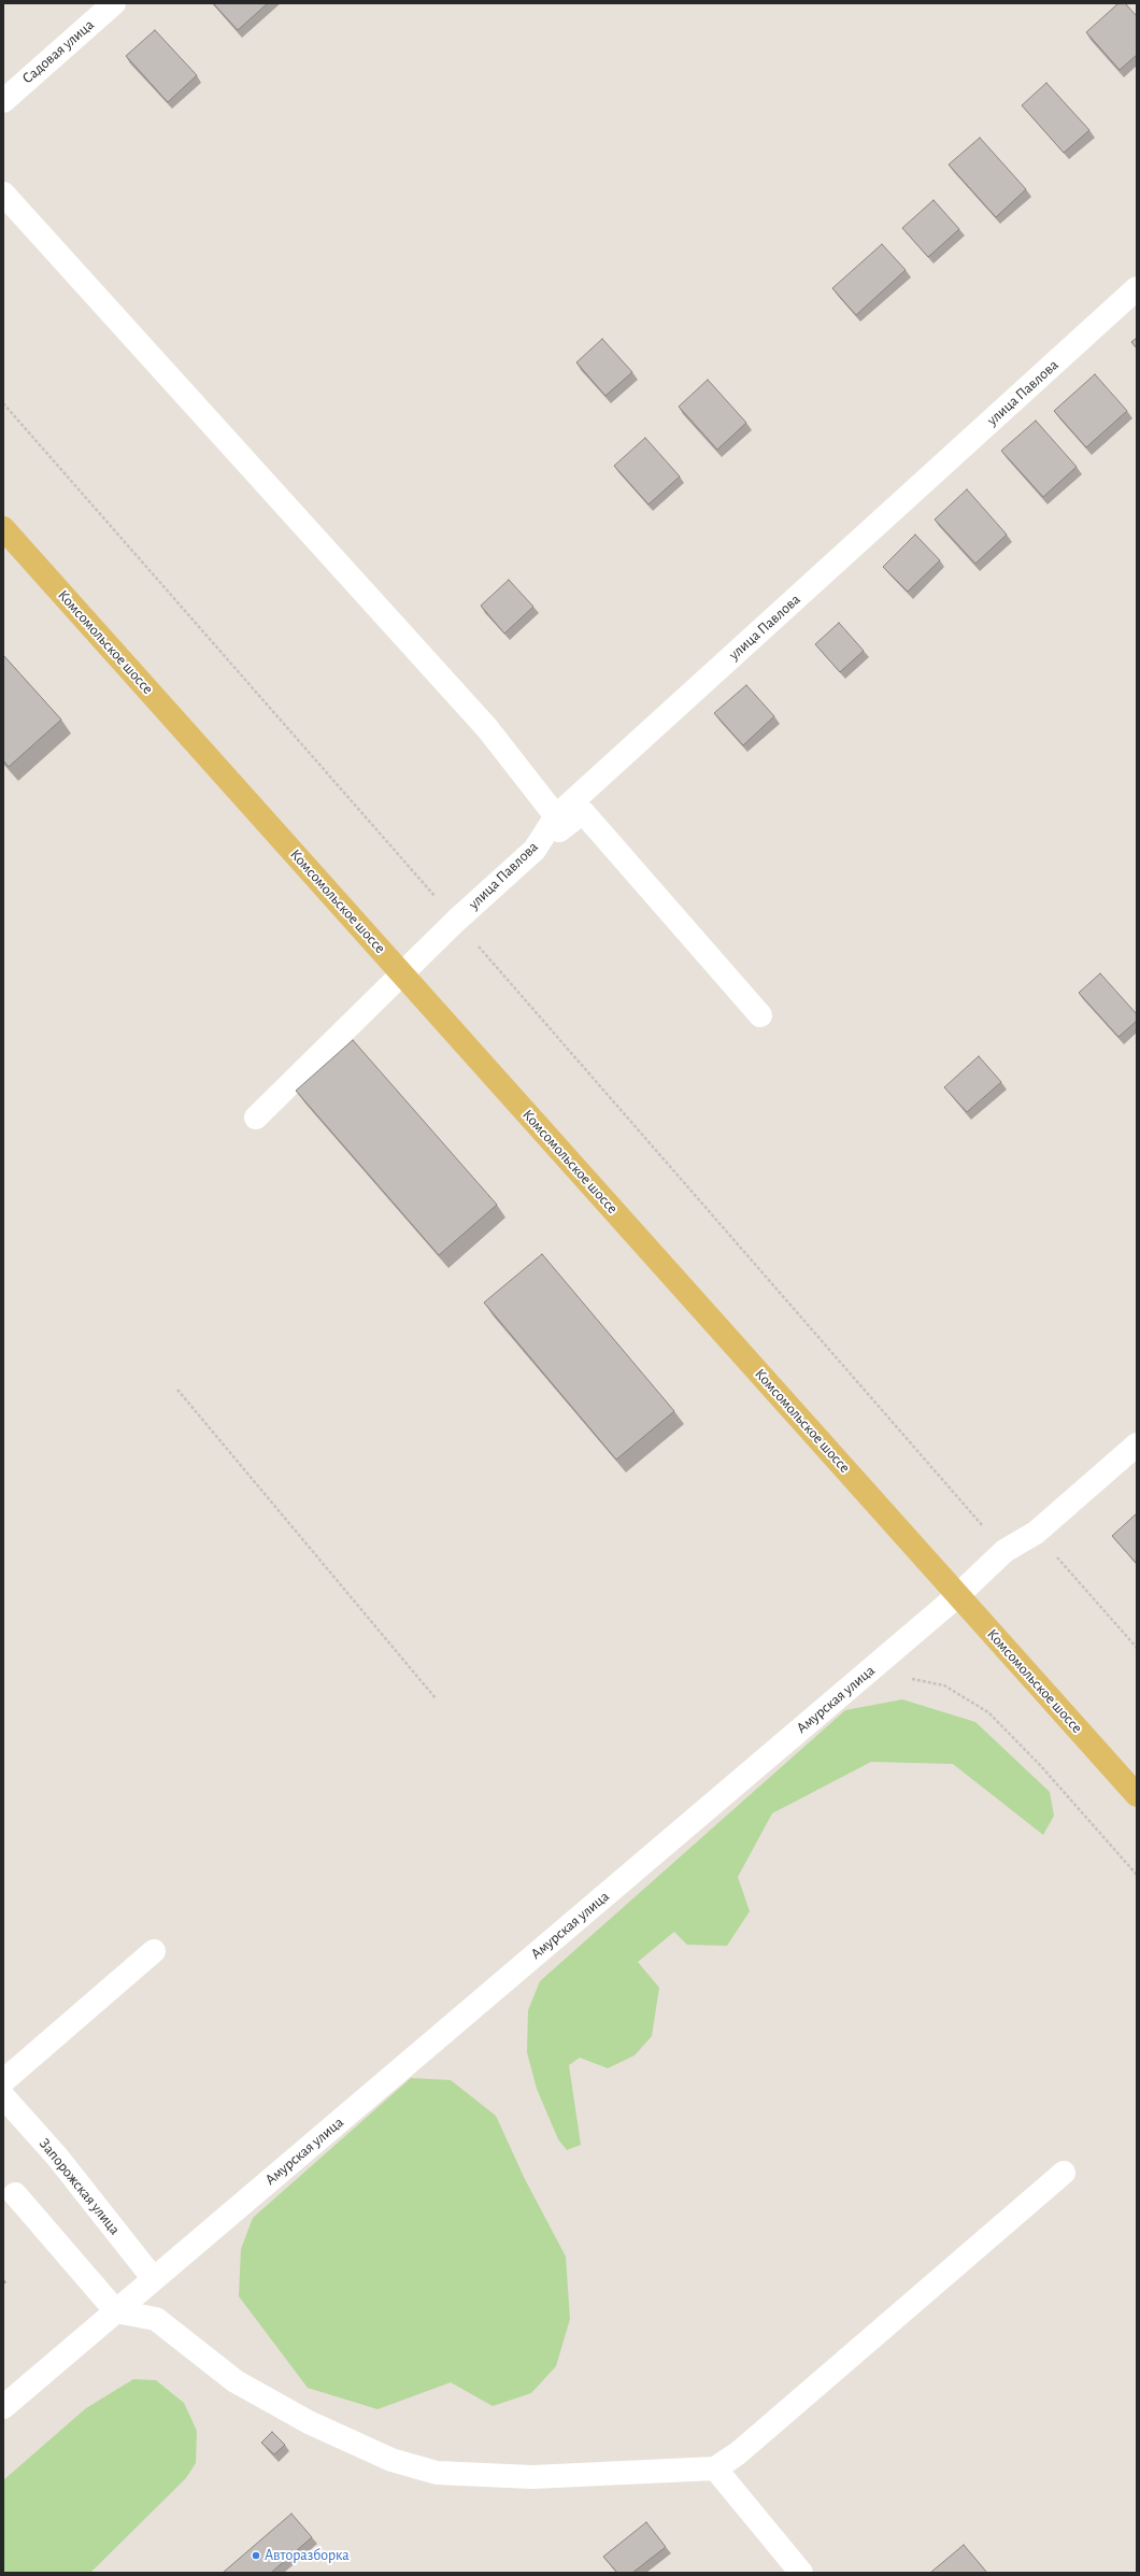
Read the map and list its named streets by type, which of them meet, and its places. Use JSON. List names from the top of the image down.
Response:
{
  "streets": {
    "main road": ["Комсомольское шоссе"],
    "street": [
      "Садовая улица",
      "улица Павлова",
      "Амурская улица",
      "Запорожская улица"
    ]
  },
  "crossings": [
    ["улица Павлова", "Комсомольское шоссе"],
    ["Комсомольское шоссе", "Амурская улица"],
    ["Амурская улица", "Запорожская улица"]
  ],
  "places": ["Авторазборка"]
}
